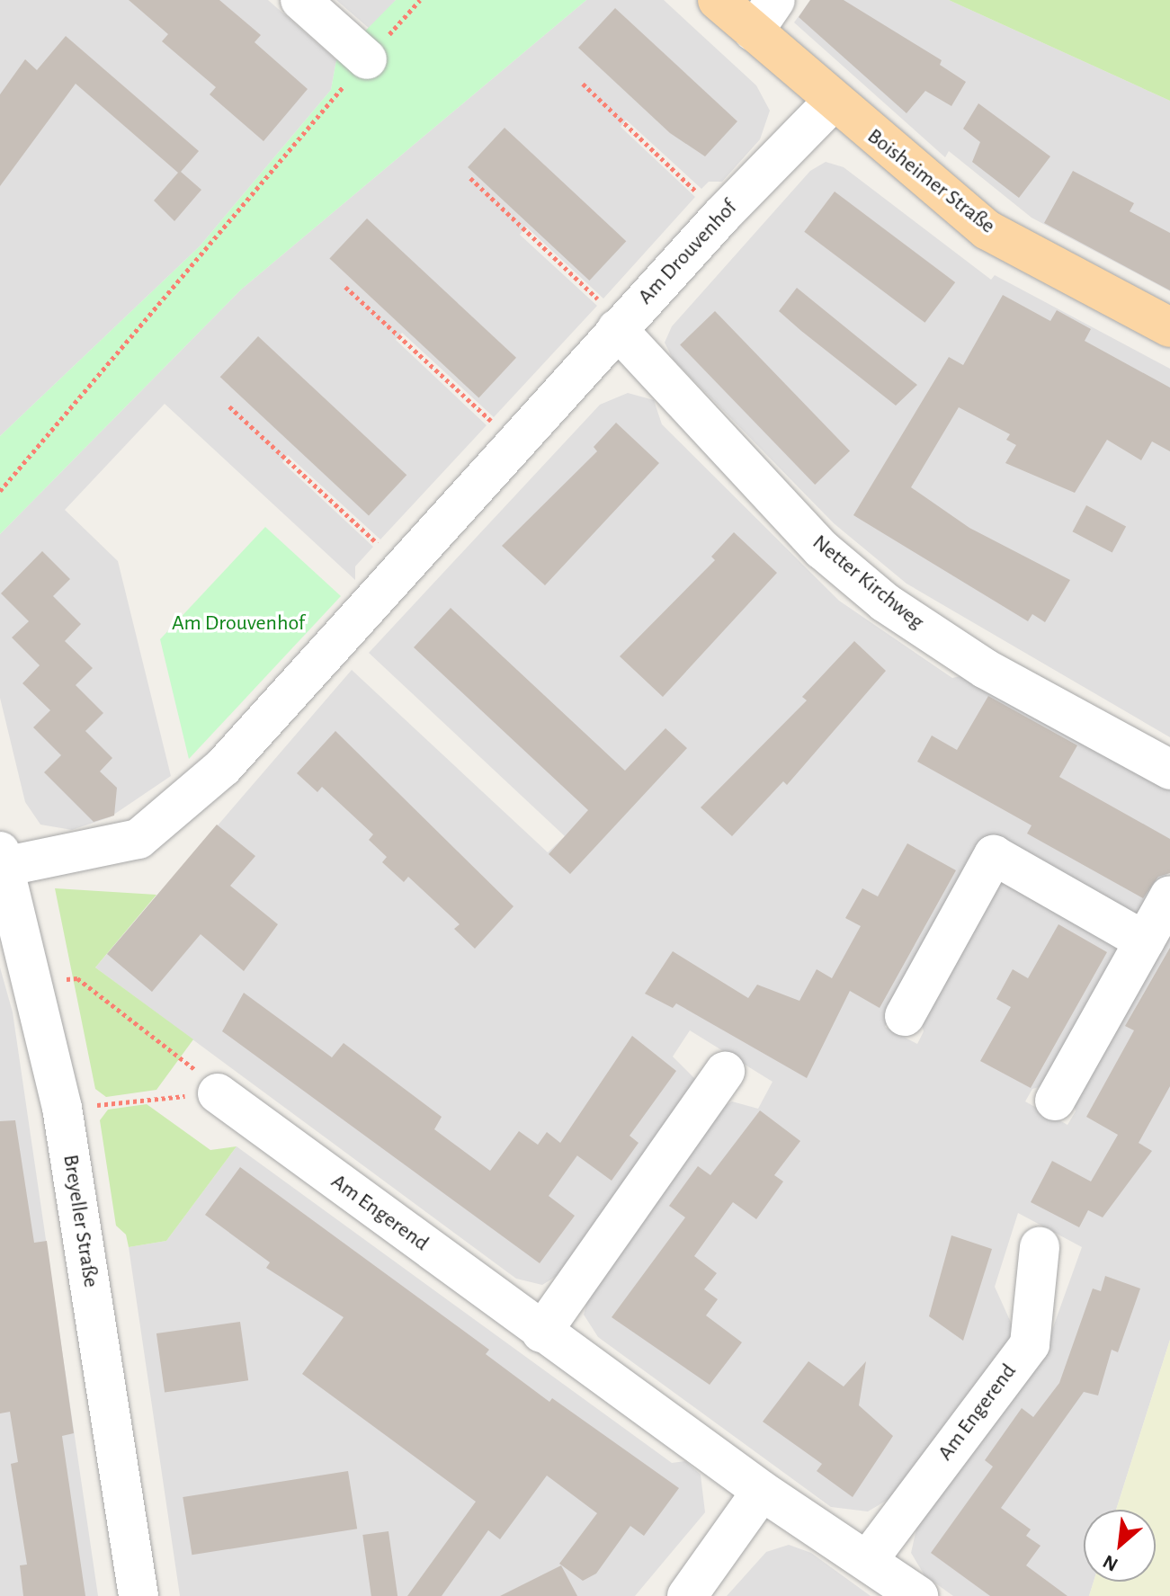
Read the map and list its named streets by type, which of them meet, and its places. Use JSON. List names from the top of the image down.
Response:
{
  "streets": {
    "main road": ["Boisheimer Straße"],
    "street": [
      "Am Drouvenhof",
      "Netter Kirchweg",
      "Am Engerend",
      "Breyeller Straße"
    ]
  },
  "crossings": [
    ["Boisheimer Straße", "Am Drouvenhof"],
    ["Am Drouvenhof", "Netter Kirchweg"],
    ["Am Drouvenhof", "Breyeller Straße"]
  ],
  "parks": ["Am Drouvenhof"],
  "north": "bottom left"
}
